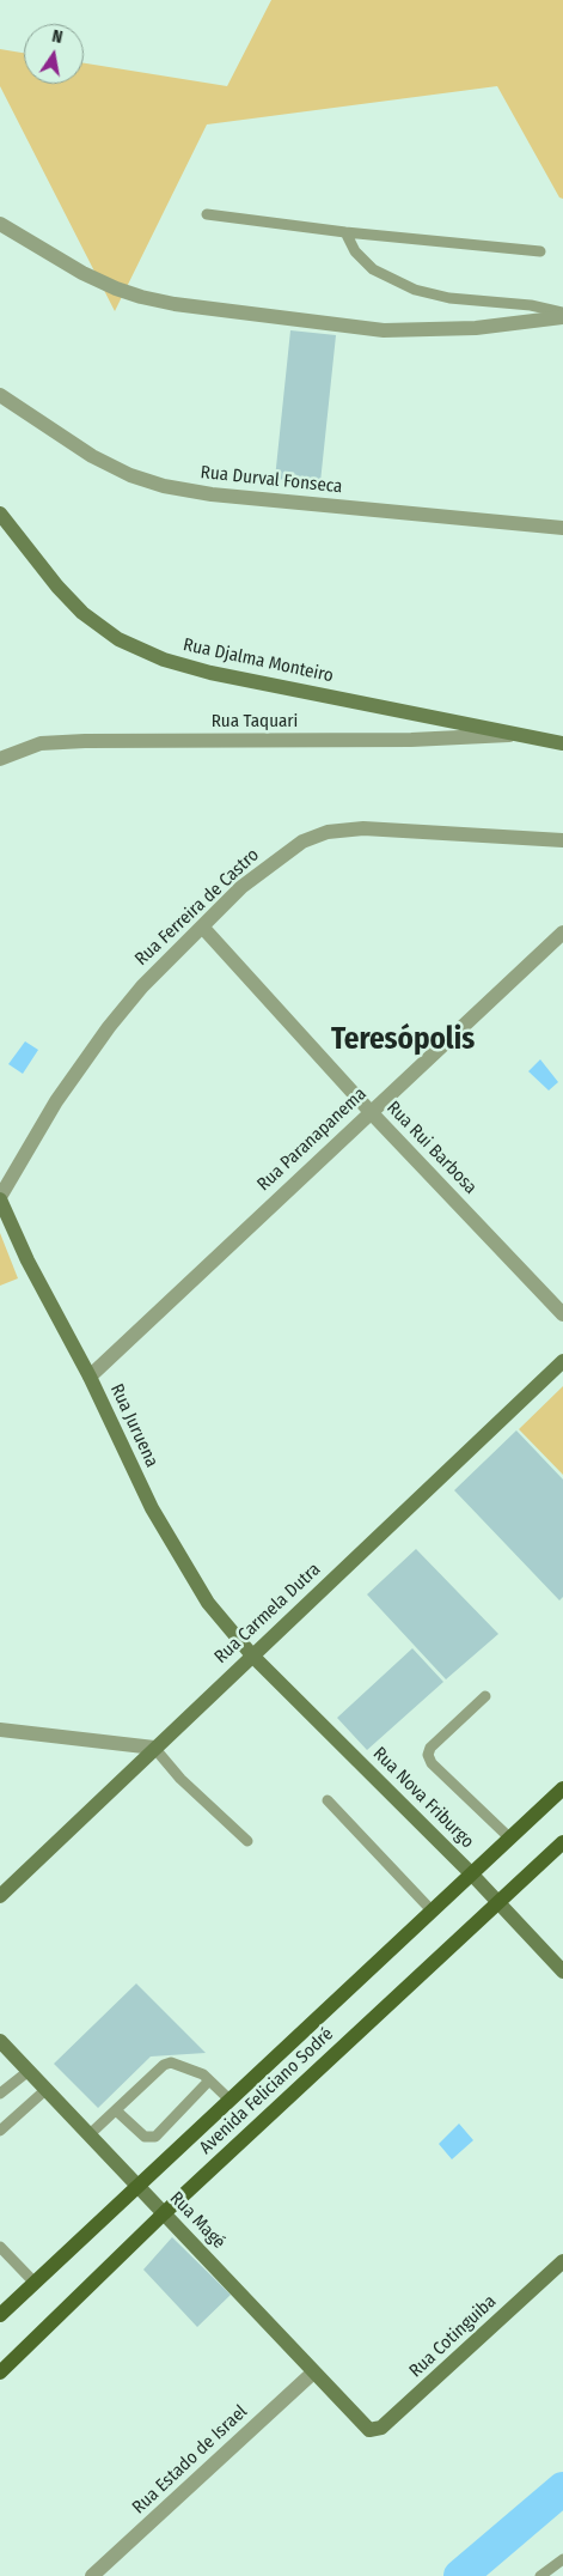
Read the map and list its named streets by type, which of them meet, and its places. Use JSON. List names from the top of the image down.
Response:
{
  "streets": {
    "main road": ["Avenida Feliciano Sodré"],
    "street": [
      "Rua Durval Fonseca",
      "Rua Djalma Monteiro",
      "Rua Taquari",
      "Rua Ferreira de Castro",
      "Rua Paranapanema",
      "Rua Rui Barbosa",
      "Rua Juruena",
      "Rua Carmela Dutra",
      "Rua Nova Friburgo",
      "Rua Magé",
      "Rua Cotinguiba",
      "Rua Estado de Israel"
    ]
  },
  "crossings": [
    ["Rua Djalma Monteiro", "Rua Taquari"],
    ["Rua Ferreira de Castro", "Rua Rui Barbosa"],
    ["Rua Ferreira de Castro", "Rua Juruena"],
    ["Rua Paranapanema", "Rua Rui Barbosa"],
    ["Rua Paranapanema", "Rua Juruena"],
    ["Rua Juruena", "Rua Carmela Dutra"],
    ["Rua Juruena", "Rua Nova Friburgo"],
    ["Rua Carmela Dutra", "Rua Nova Friburgo"],
    ["Rua Nova Friburgo", "Avenida Feliciano Sodré"],
    ["Avenida Feliciano Sodré", "Rua Magé"],
    ["Rua Magé", "Rua Cotinguiba"],
    ["Rua Magé", "Rua Estado de Israel"]
  ],
  "districts": ["Teresópolis"],
  "north": "top"
}
